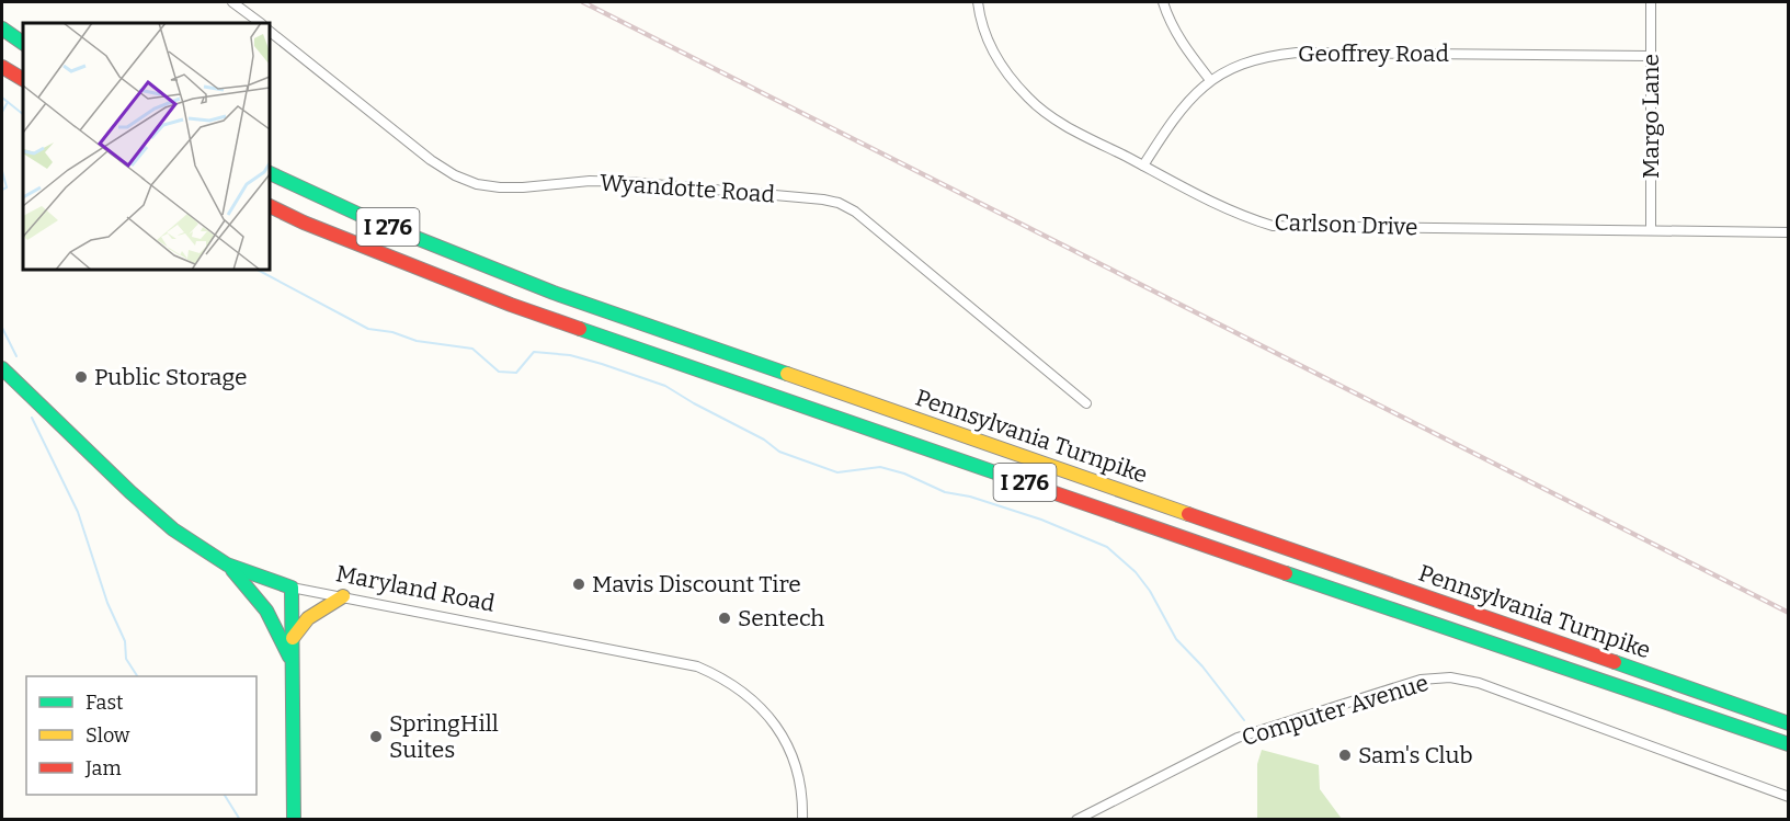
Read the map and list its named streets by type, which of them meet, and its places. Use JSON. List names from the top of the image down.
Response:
{
  "streets": {
    "main road": ["I 276", "Pennsylvania Turnpike", "Maryland Road"],
    "street": [
      "Geoffrey Road",
      "Margo Lane",
      "Wyandotte Road",
      "Carlson Drive",
      "Computer Avenue"
    ]
  },
  "crossings": [
    ["Geoffrey Road", "Margo Lane"],
    ["Geoffrey Road", "Carlson Drive"],
    ["Margo Lane", "Carlson Drive"]
  ],
  "places": [
    "Public Storage",
    "Mavis Discount Tire",
    "Sentech",
    "SpringHill Suites",
    "Sam's Club"
  ],
  "legend": ["Fast", "Slow", "Jam"]
}
